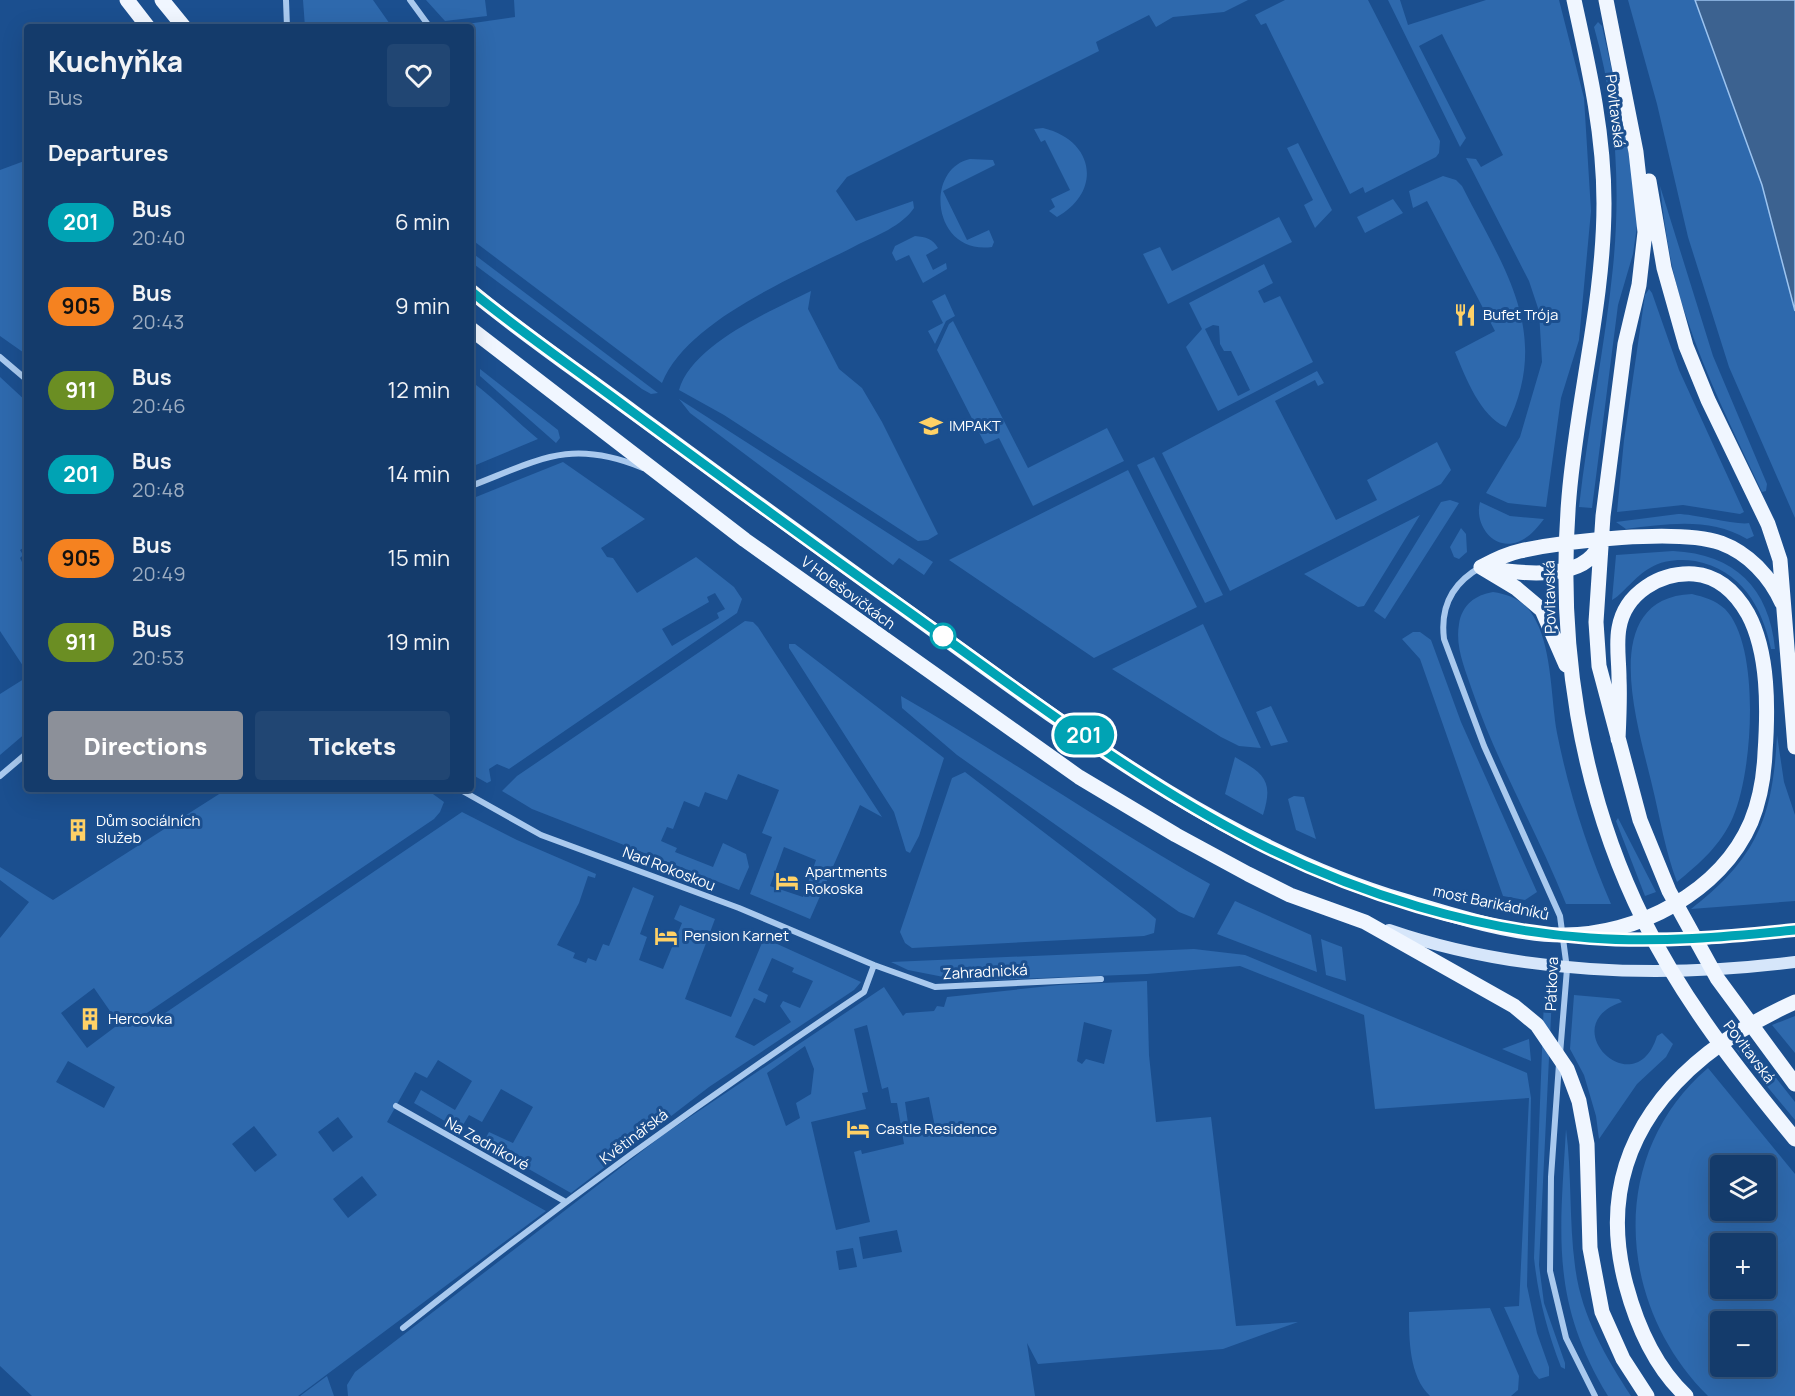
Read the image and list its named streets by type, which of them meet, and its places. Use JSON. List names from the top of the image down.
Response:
{
  "streets": {
    "main road": ["Povltavská", "V Holešovičkách", "most Barikádníků"],
    "street": [
      "Nad Rokoskou",
      "Zahradnická",
      "Pátkova",
      "Květinářská",
      "Na Zedníkové"
    ]
  },
  "crossings": [
    ["V Holešovičkách", "most Barikádníků"],
    ["Nad Rokoskou", "Zahradnická"],
    ["Nad Rokoskou", "Květinářská"],
    ["Zahradnická", "Květinářská"],
    ["Květinářská", "Na Zedníkové"]
  ],
  "places": {
    "restaurant": ["Bufet Trója"],
    "school or university": ["IMPAKT"],
    "building": ["Dům sociálních služeb", "Hercovka"],
    "hotel": ["Apartments Rokoska", "Pension Karnet", "Castle Residence"]
  },
  "lines": ["bus line 201"],
  "page": {
    "on_map": "201",
    "heading": [
      ["Kuchyňka", "Bus"],
      "Departures"
    ],
    "list": [
      {
        "mark": "201",
        "name": "Bus",
        "note": "20:40",
        "value": "6 min"
      },
      {
        "mark": "905",
        "name": "Bus",
        "note": "20:43",
        "value": "9 min"
      },
      {
        "mark": "911",
        "name": "Bus",
        "note": "20:46",
        "value": "12 min"
      },
      {
        "mark": "201",
        "name": "Bus",
        "note": "20:48",
        "value": "14 min"
      },
      {
        "mark": "905",
        "name": "Bus",
        "note": "20:49",
        "value": "15 min"
      },
      {
        "mark": "911",
        "name": "Bus",
        "note": "20:53",
        "value": "19 min"
      }
    ],
    "buttons": ["Directions", "Tickets"],
    "map_buttons": ["+", "−"]
  }
}
